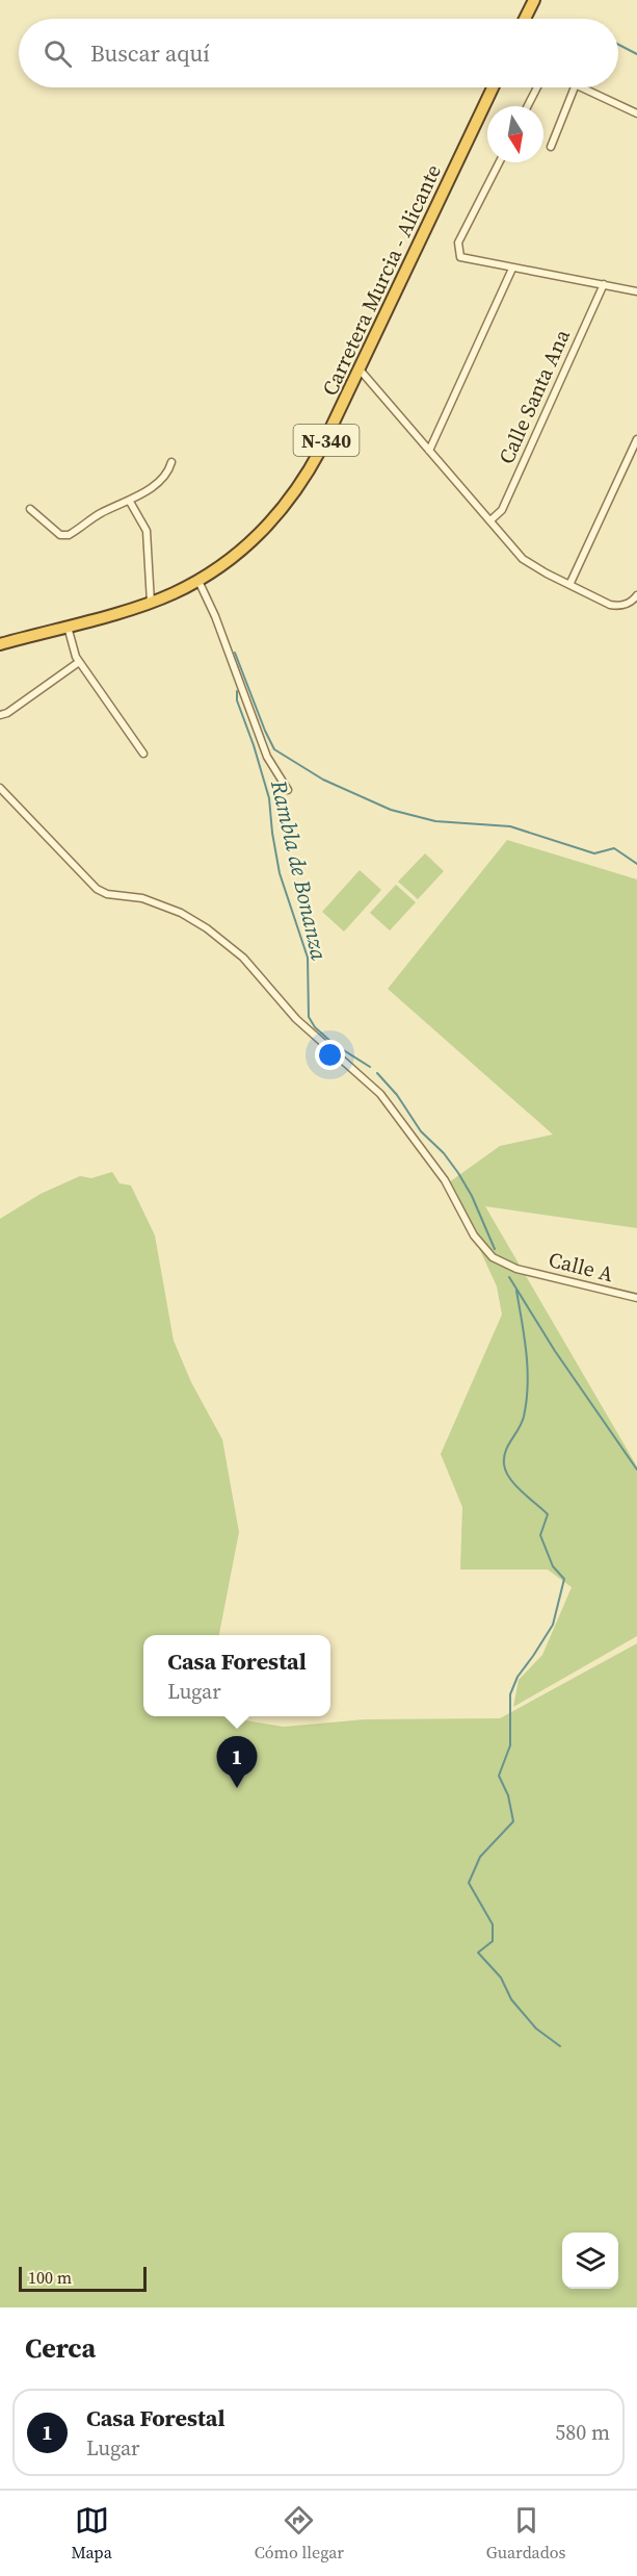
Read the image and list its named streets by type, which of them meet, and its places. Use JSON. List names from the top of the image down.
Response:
{
  "streets": {
    "highway": ["Carretera Murcia - Alicante", "N-340"],
    "street": ["Calle Santa Ana", "Calle A"]
  },
  "water": ["Rambla de Bonanza"],
  "scale_bar": "100 m",
  "north": "bottom",
  "page": {
    "search": "Buscar aquí",
    "popup": ["Casa Forestal", "Lugar"],
    "pins": "1",
    "scale": "100 m",
    "heading": "Cerca",
    "list": [
      {
        "mark": "1",
        "name": "Casa Forestal",
        "note": "Lugar",
        "value": "580 m"
      }
    ],
    "nav": ["Mapa", "Cómo llegar", "Guardados"]
  }
}
